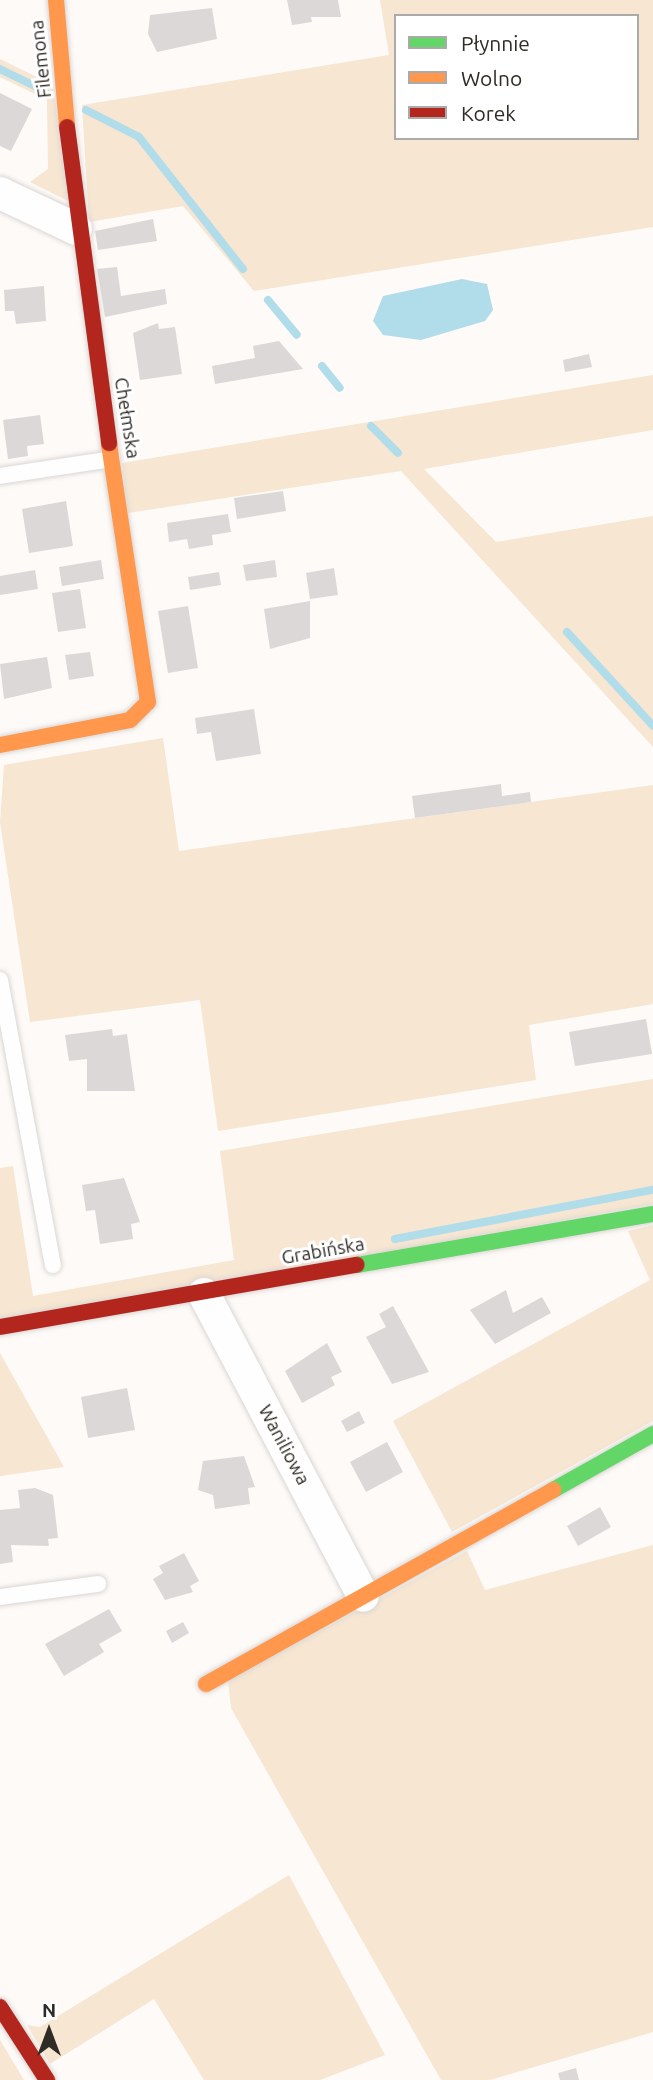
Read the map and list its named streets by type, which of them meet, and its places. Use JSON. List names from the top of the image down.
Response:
{
  "streets": {
    "street": [
      "Filemona",
      "Chełmska",
      "Grabińska",
      "Waniliowa"
    ]
  },
  "crossings": [
    ["Filemona", "Chełmska"],
    ["Grabińska", "Waniliowa"]
  ],
  "legend": ["Płynnie", "Wolno", "Korek"],
  "north": "top"
}
